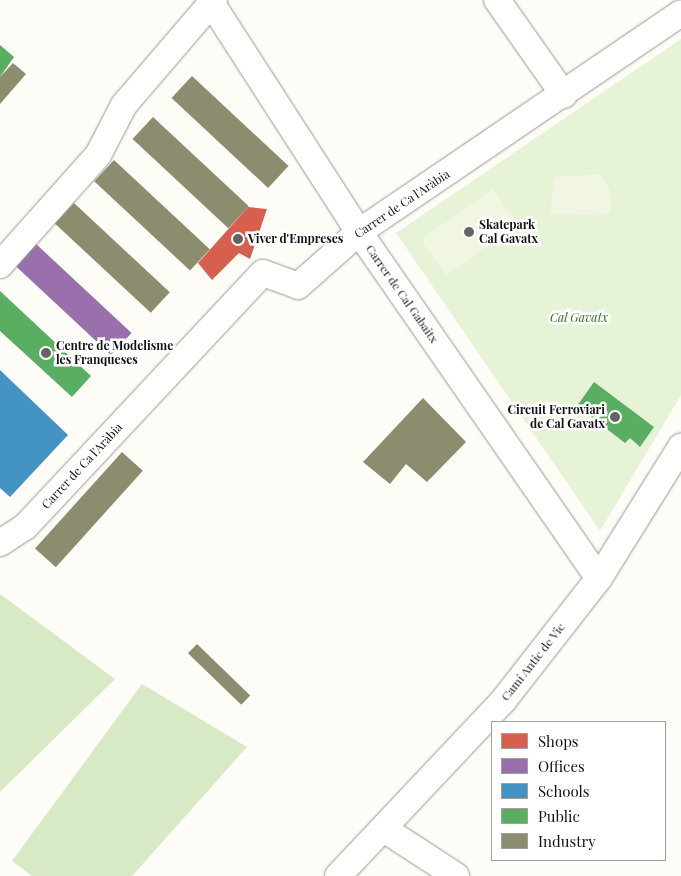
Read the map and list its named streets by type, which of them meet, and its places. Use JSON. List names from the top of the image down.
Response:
{
  "streets": {
    "street": ["Carrer de Ca l'Aràbia", "Carrer de Cal Gabaitx", "Camí Antic de Vic"]
  },
  "crossings": [
    ["Carrer de Ca l'Aràbia", "Carrer de Cal Gabaitx"],
    ["Carrer de Cal Gabaitx", "Camí Antic de Vic"]
  ],
  "parks": ["Cal Gavatx"],
  "places": [
    "Skatepark Cal Gavatx",
    "Viver d'Empreses",
    "Centre de Modelisme les Franqueses",
    "Circuit Ferroviari de Cal Gavatx"
  ],
  "legend": [
    "Shops",
    "Offices",
    "Schools",
    "Public",
    "Industry"
  ]
}
